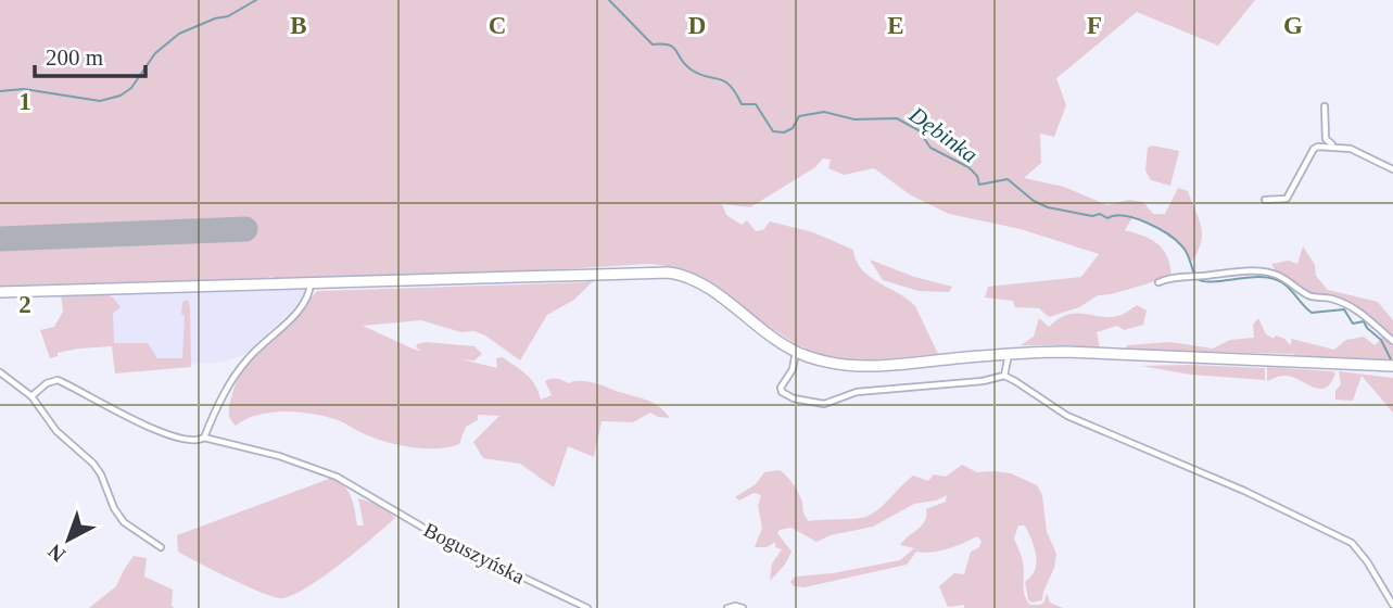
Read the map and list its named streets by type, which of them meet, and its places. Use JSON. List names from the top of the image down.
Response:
{
  "streets": {
    "street": ["Boguszyńska"]
  },
  "water": ["Dębinka"],
  "scale_bar": "200 m",
  "north": "bottom left",
  "grid": {
    "columns": [
      "B",
      "C",
      "D",
      "E",
      "F",
      "G"
    ],
    "rows": ["1", "2"]
  }
}
